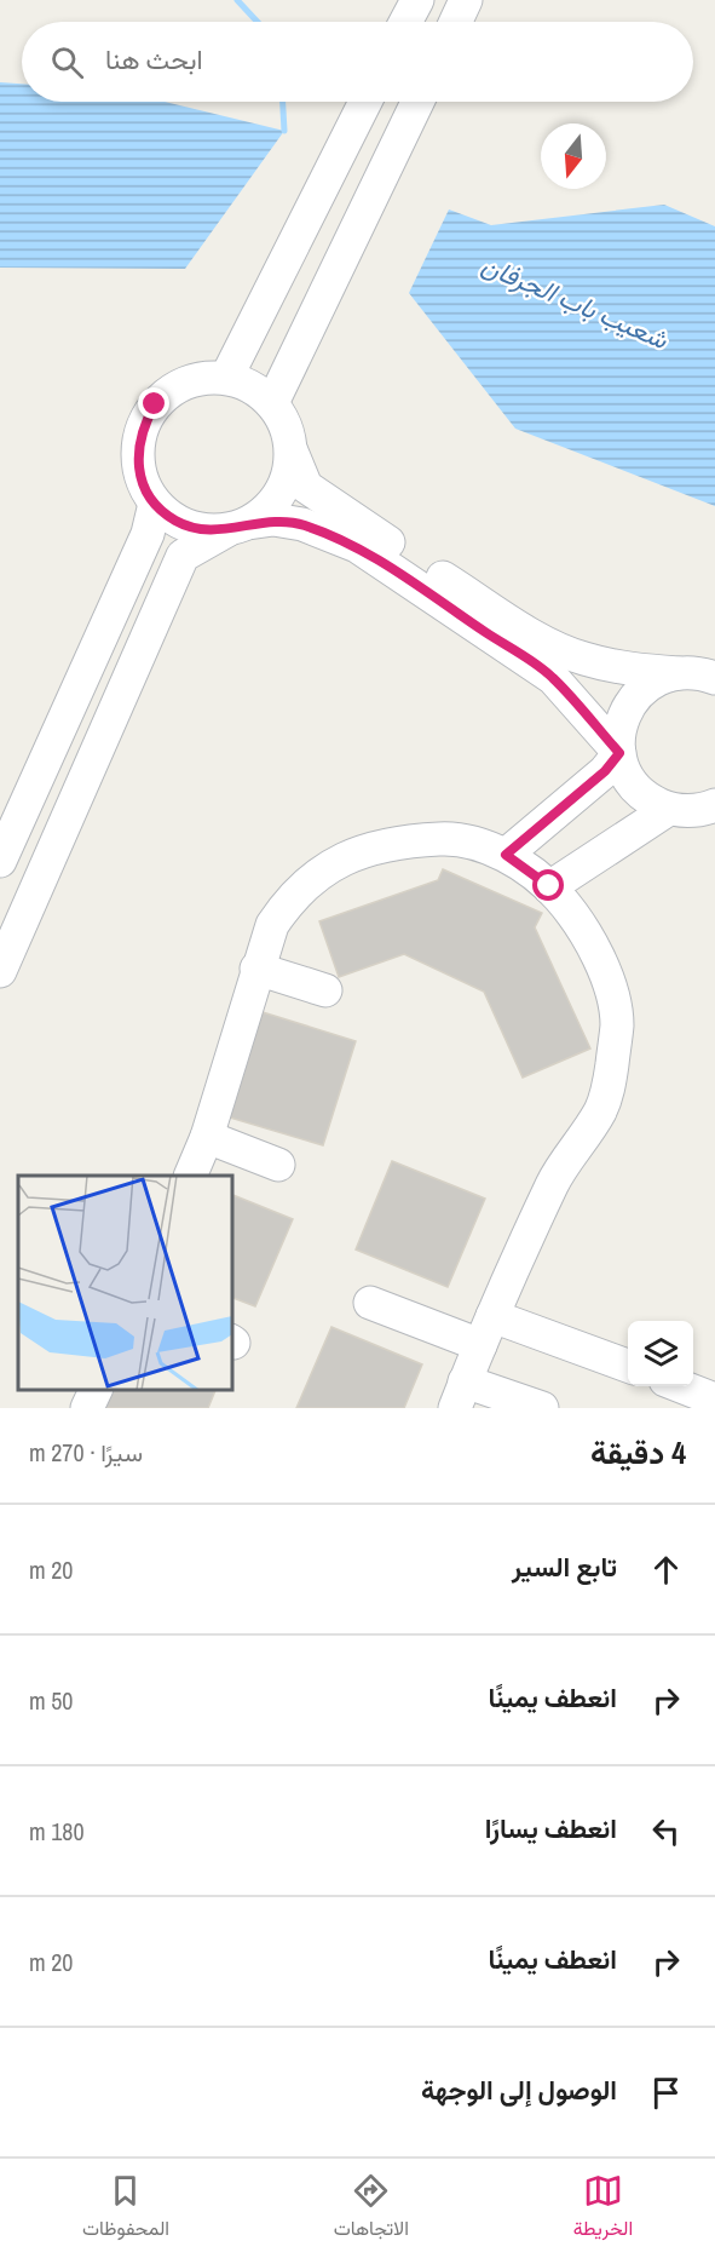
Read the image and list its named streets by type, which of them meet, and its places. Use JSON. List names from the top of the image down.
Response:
{
  "water": ["شعيب باب الجرفان"],
  "north": "bottom",
  "page": {
    "search": "ابحث هنا",
    "heading": ["4 دقيقة", "سيرًا · 270 m"],
    "list": [
      ["تابع السير", "20 m"],
      ["انعطف يمينًا", "50 m"],
      ["انعطف يسارًا", "180 m"],
      ["انعطف يمينًا", "20 m"],
      "الوصول إلى الوجهة"
    ],
    "nav": ["الخريطة", "الاتجاهات", "المحفوظات"]
  }
}
